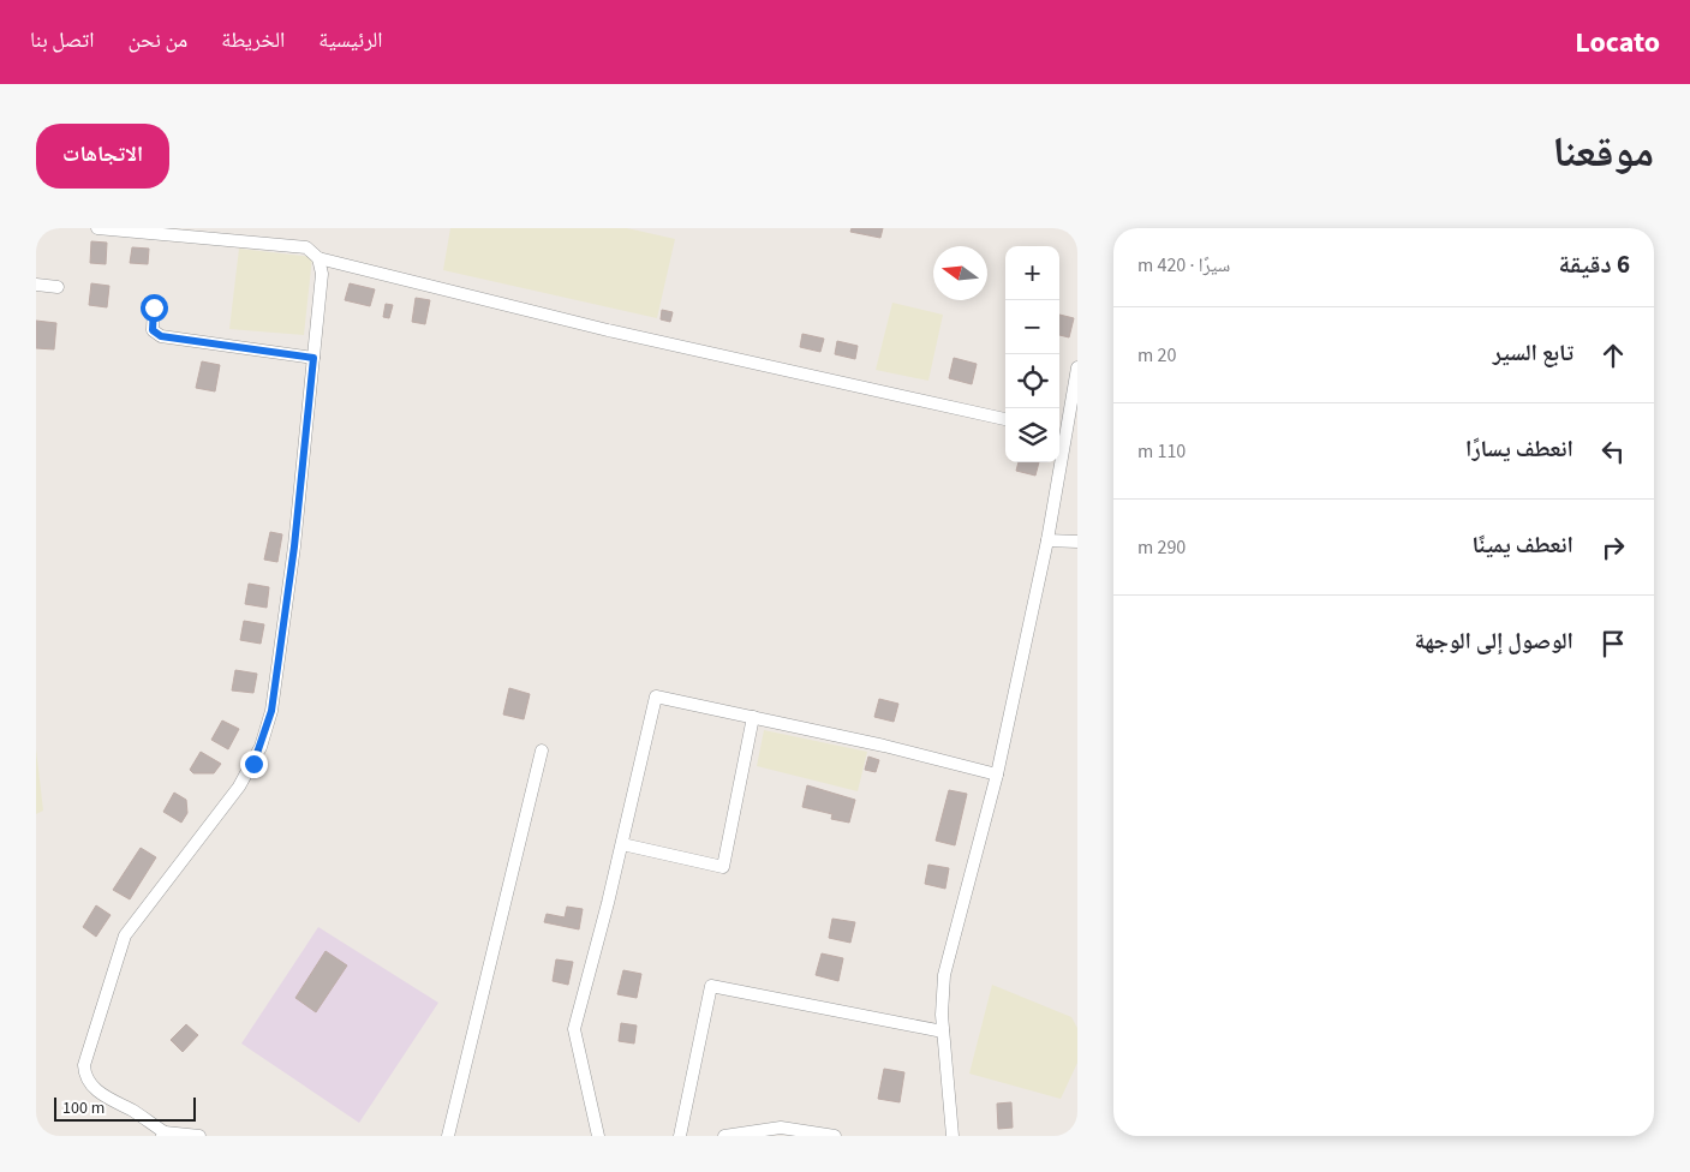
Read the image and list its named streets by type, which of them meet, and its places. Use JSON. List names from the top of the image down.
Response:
{
  "scale_bar": "100 m",
  "north": "left",
  "page": {
    "header": "Locato",
    "nav": [
      "الرئيسية",
      "الخريطة",
      "من نحن",
      "اتصل بنا"
    ],
    "title": "موقعنا",
    "buttons": "الاتجاهات",
    "heading": ["6 دقيقة", "سيرًا · 420 m"],
    "map_buttons": ["+", "−"],
    "list": [
      ["تابع السير", "20 m"],
      ["انعطف يسارًا", "110 m"],
      ["انعطف يمينًا", "290 m"],
      "الوصول إلى الوجهة"
    ],
    "scale": "100 m"
  }
}
